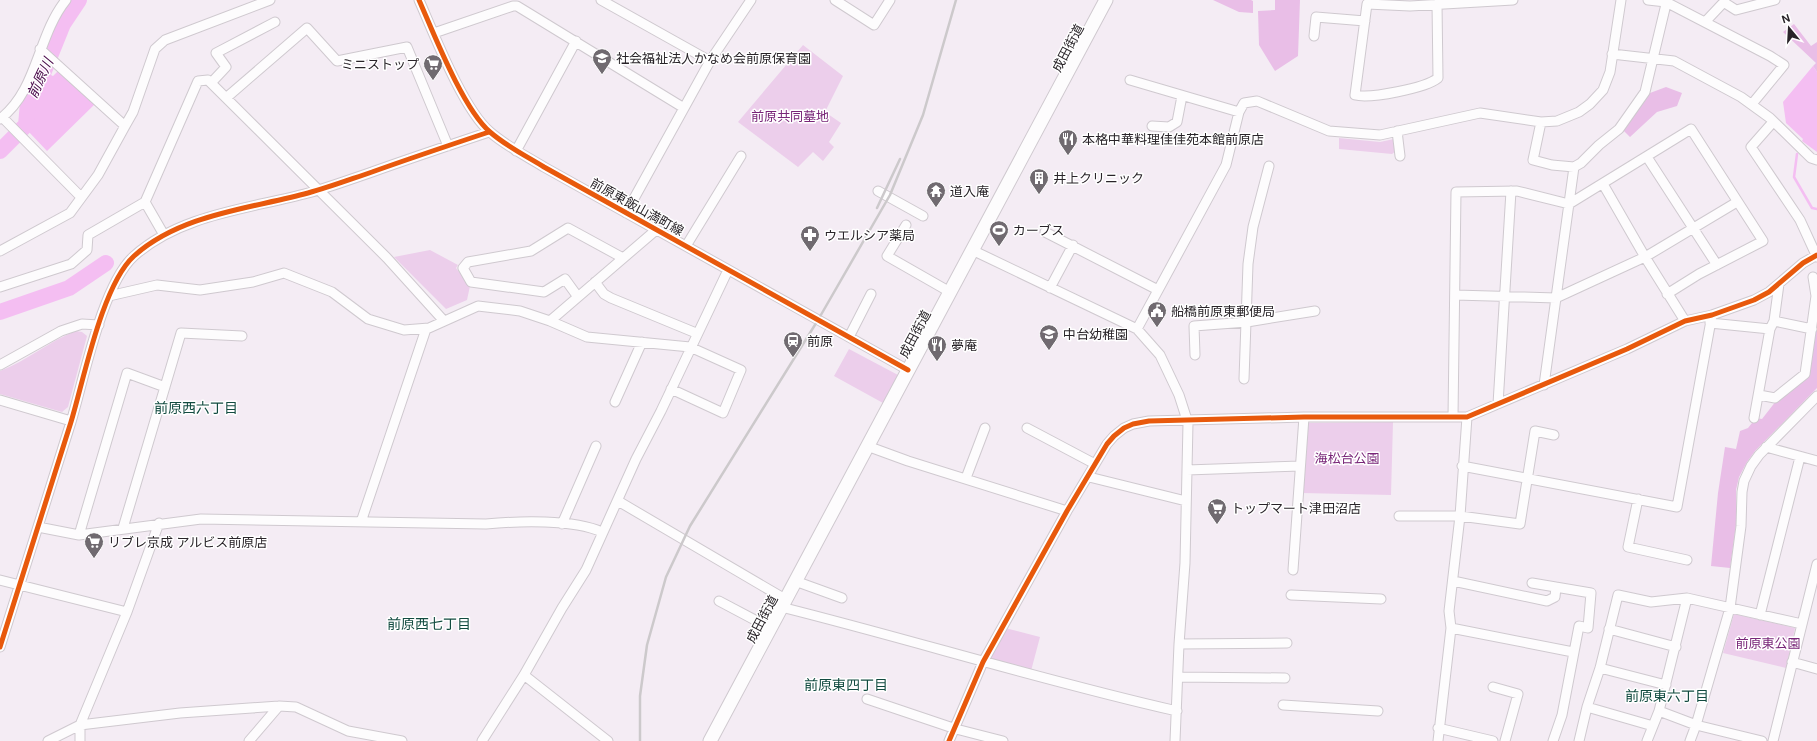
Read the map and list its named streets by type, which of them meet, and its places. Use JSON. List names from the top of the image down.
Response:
{
  "streets": {
    "highway": ["成田街道"],
    "street": ["前原東飯山満町線"]
  },
  "crossings": [
    ["成田街道", "前原東飯山満町線"]
  ],
  "districts": [
    "前原西六丁目",
    "前原西七丁目",
    "前原東四丁目",
    "前原東六丁目"
  ],
  "water": ["前原川"],
  "parks": ["前原共同墓地", "海松台公園", "前原東公園"],
  "places": {
    "school or university": ["社会福祉法人かなめ会前原保育園", "中台幼稚園"],
    "supermarket": ["ミニストップ", "トップマート津田沼店", "リブレ京成 アルビス前原店"],
    "restaurant": ["本格中華料理佳佳苑本館前原店", "夢庵"],
    "building": ["井上クリニック"],
    "temple": ["道入庵"],
    "sports": ["カーブス"],
    "pharmacy": ["ウエルシア薬局"],
    "public building": ["船橋前原東郵便局"],
    "station": ["前原"]
  },
  "north": "top"
}
